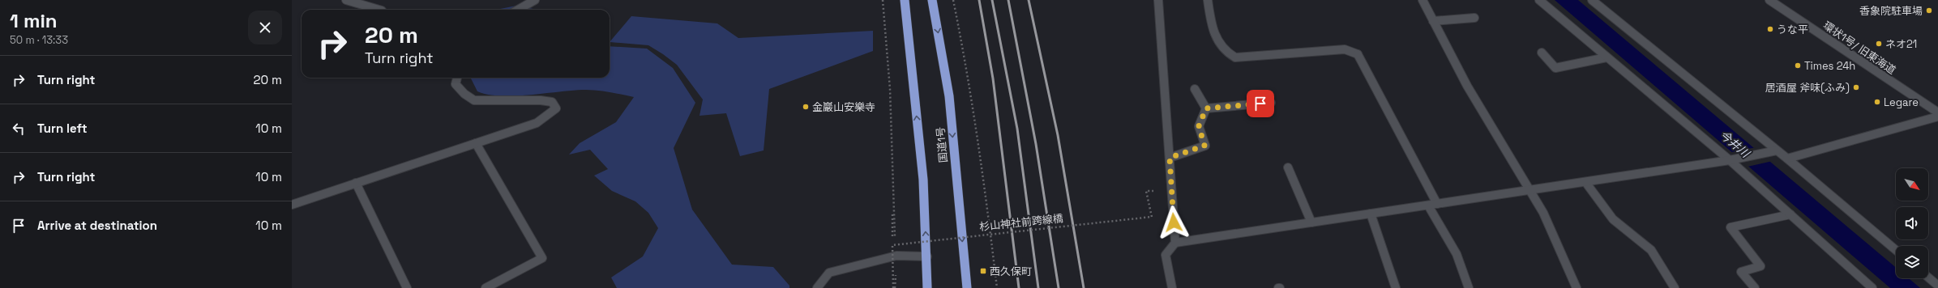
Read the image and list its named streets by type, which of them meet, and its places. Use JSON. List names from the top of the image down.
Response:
{
  "streets": {
    "highway": ["国道1号"],
    "street": ["環状1号/ 旧東海道"],
    "path": ["杉山神社前跨線橋"]
  },
  "water": ["今井川"],
  "places": {
    "other": [
      "香象院駐車場",
      "うな平",
      "ネオ21",
      "Times 24h",
      "居酒屋 斧味(ふみ)",
      "Legare",
      "金巖山安樂寺"
    ],
    "transit": ["西久保町"]
  },
  "north": "bottom right",
  "page": {
    "heading": ["1 min", "50 m · 13:33"],
    "turn": ["20 m", "Turn right"],
    "list": [
      {
        "name": "Turn right",
        "value": "20 m"
      },
      {
        "name": "Turn left",
        "value": "10 m"
      },
      {
        "name": "Turn right",
        "value": "10 m"
      },
      {
        "name": "Arrive at destination",
        "value": "10 m"
      }
    ]
  }
}
